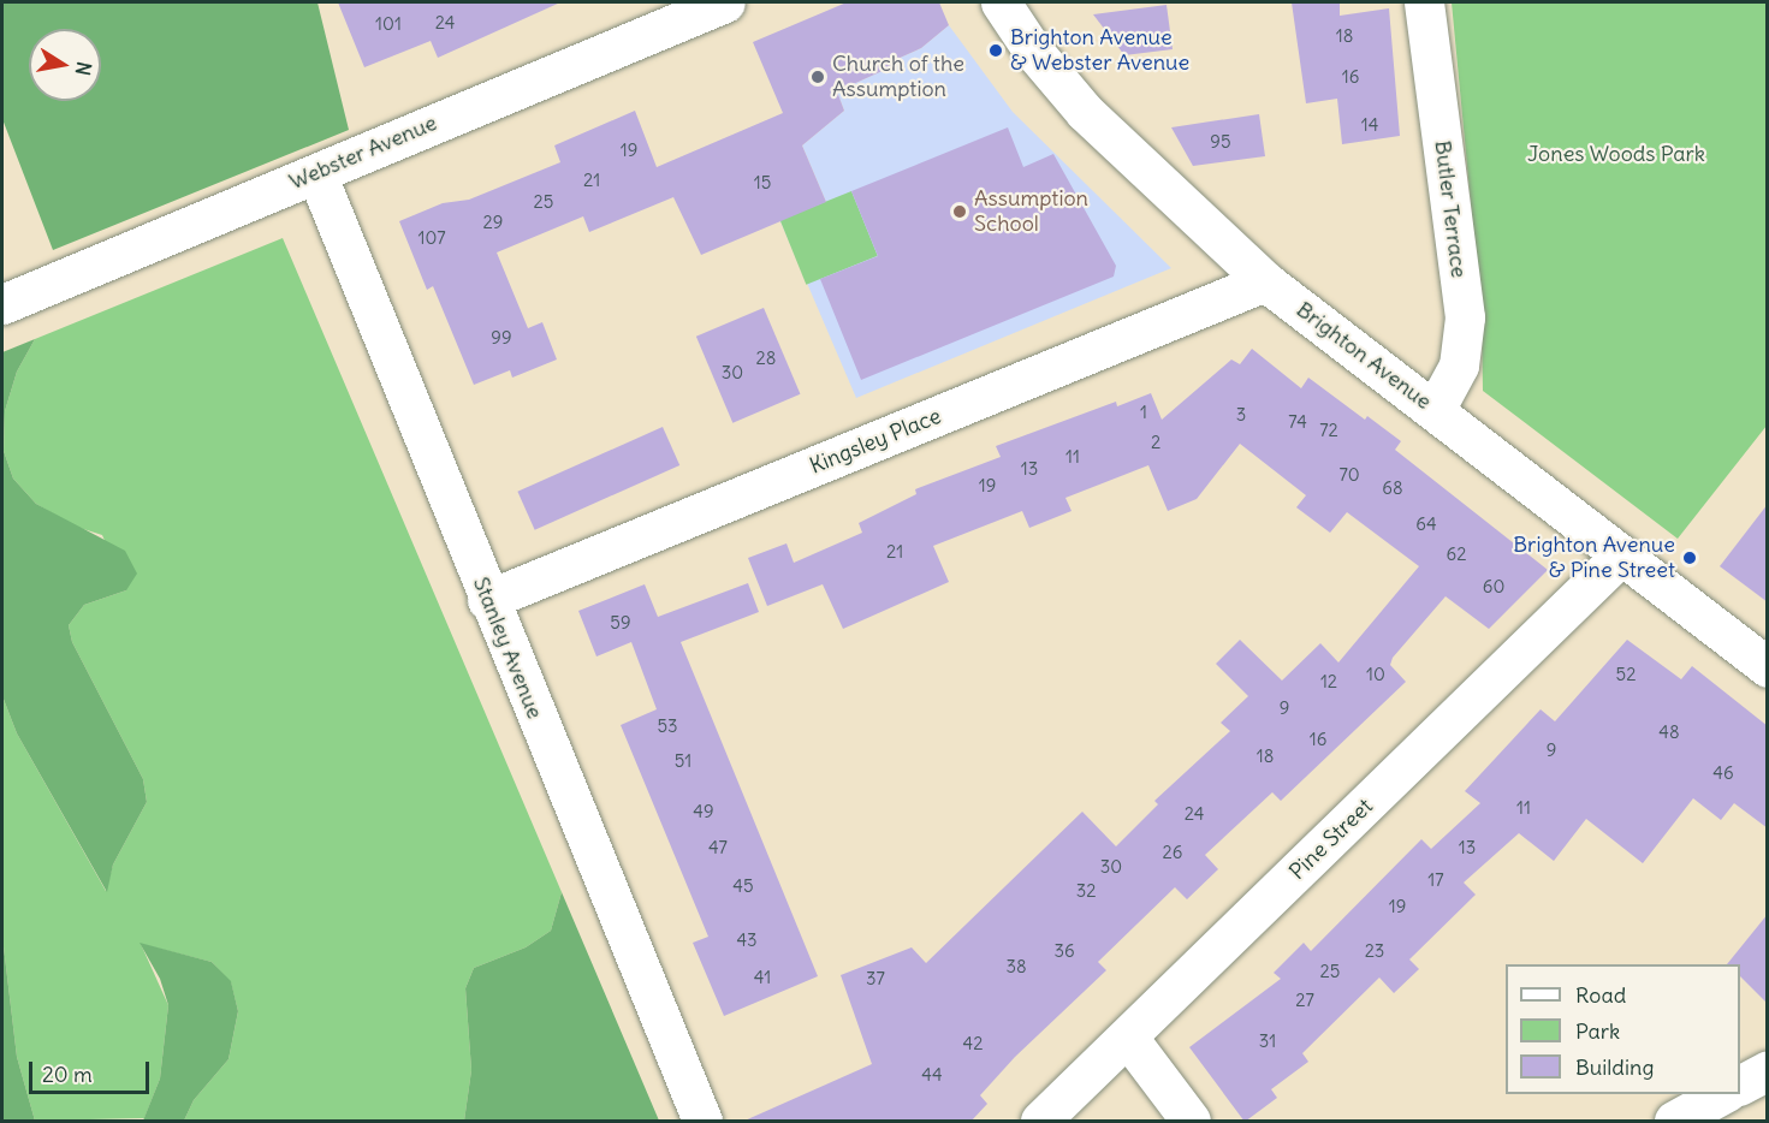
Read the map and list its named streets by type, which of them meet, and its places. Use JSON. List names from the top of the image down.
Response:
{
  "streets": {
    "street": [
      "Webster Avenue",
      "Butler Terrace",
      "Brighton Avenue",
      "Kingsley Place",
      "Stanley Avenue",
      "Pine Street"
    ]
  },
  "crossings": [
    ["Webster Avenue", "Stanley Avenue"],
    ["Butler Terrace", "Brighton Avenue"],
    ["Brighton Avenue", "Kingsley Place"],
    ["Brighton Avenue", "Pine Street"],
    ["Kingsley Place", "Stanley Avenue"]
  ],
  "parks": ["Jones Woods Park"],
  "places": [
    "Brighton Avenue & Webster Avenue",
    "Church of the Assumption",
    "Assumption School",
    "Brighton Avenue & Pine Street"
  ],
  "house_numbers": [
    "24",
    "101",
    "18",
    "16",
    "14",
    "95",
    "19",
    "21",
    "15",
    "25",
    "29",
    "107",
    "99",
    "28",
    "30",
    "1",
    "3",
    "74",
    "72",
    "2",
    "11",
    "13",
    "70",
    "19",
    "68",
    "64",
    "21",
    "62",
    "60",
    "59",
    "10",
    "52",
    "12",
    "9",
    "53",
    "48",
    "16",
    "9",
    "18",
    "51",
    "46",
    "11",
    "49",
    "24",
    "47",
    "13",
    "26",
    "30",
    "17",
    "45",
    "32",
    "19",
    "43",
    "36",
    "23",
    "38",
    "25",
    "41",
    "37",
    "27",
    "31",
    "42",
    "44"
  ],
  "legend": ["Road", "Park", "Building"],
  "scale_bar": "20 m",
  "north": "right"
}
